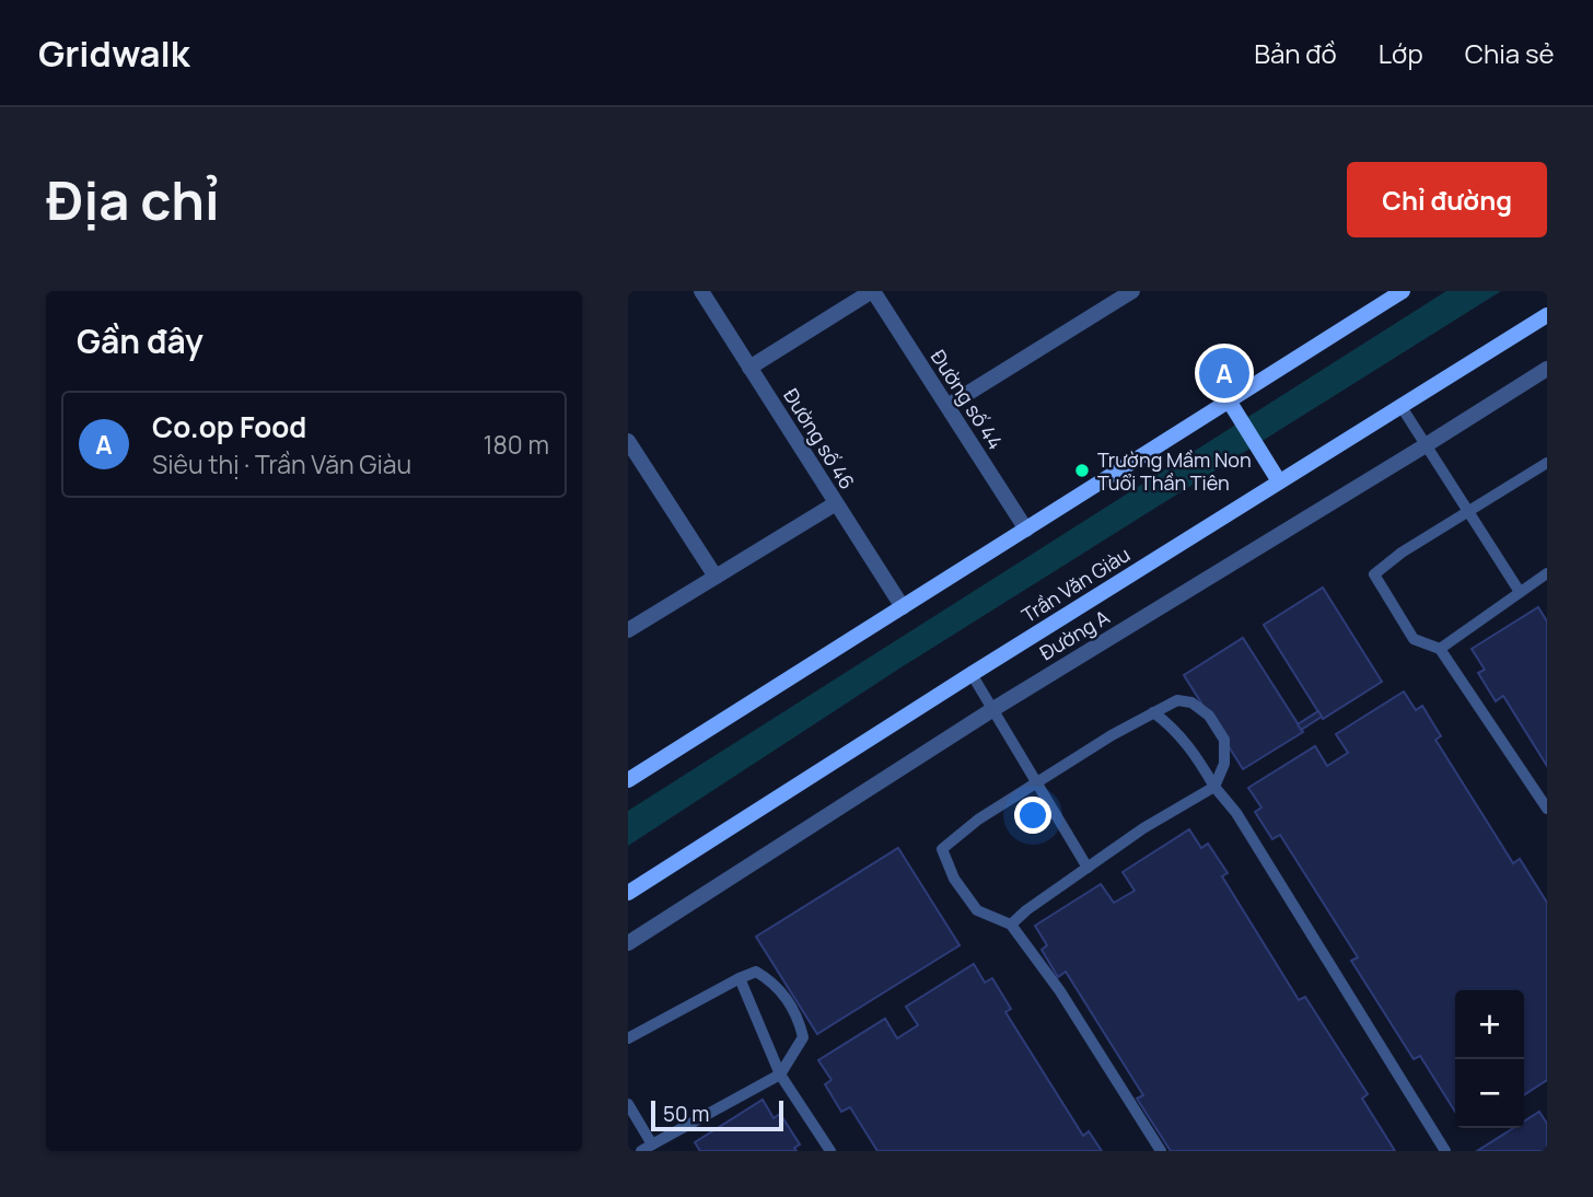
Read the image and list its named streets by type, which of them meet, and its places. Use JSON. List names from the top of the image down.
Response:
{
  "streets": {
    "main road": ["Trần Văn Giàu"],
    "street": ["Đường số 44", "Đường số 46", "Đường A"]
  },
  "places": ["Trường Mầm Non Tuổi Thần Tiên"],
  "scale_bar": "50 m",
  "page": {
    "header": "Gridwalk",
    "nav": ["Bản đồ", "Lớp", "Chia sẻ"],
    "buttons": "Chỉ đường",
    "title": "Địa chỉ",
    "heading": "Gần đây",
    "pins": "A",
    "list": [
      {
        "mark": "A",
        "name": "Co.op Food",
        "note": "Siêu thị · Trần Văn Giàu",
        "value": "180 m"
      }
    ],
    "map_buttons": ["+", "−"],
    "scale": "50 m"
  }
}
